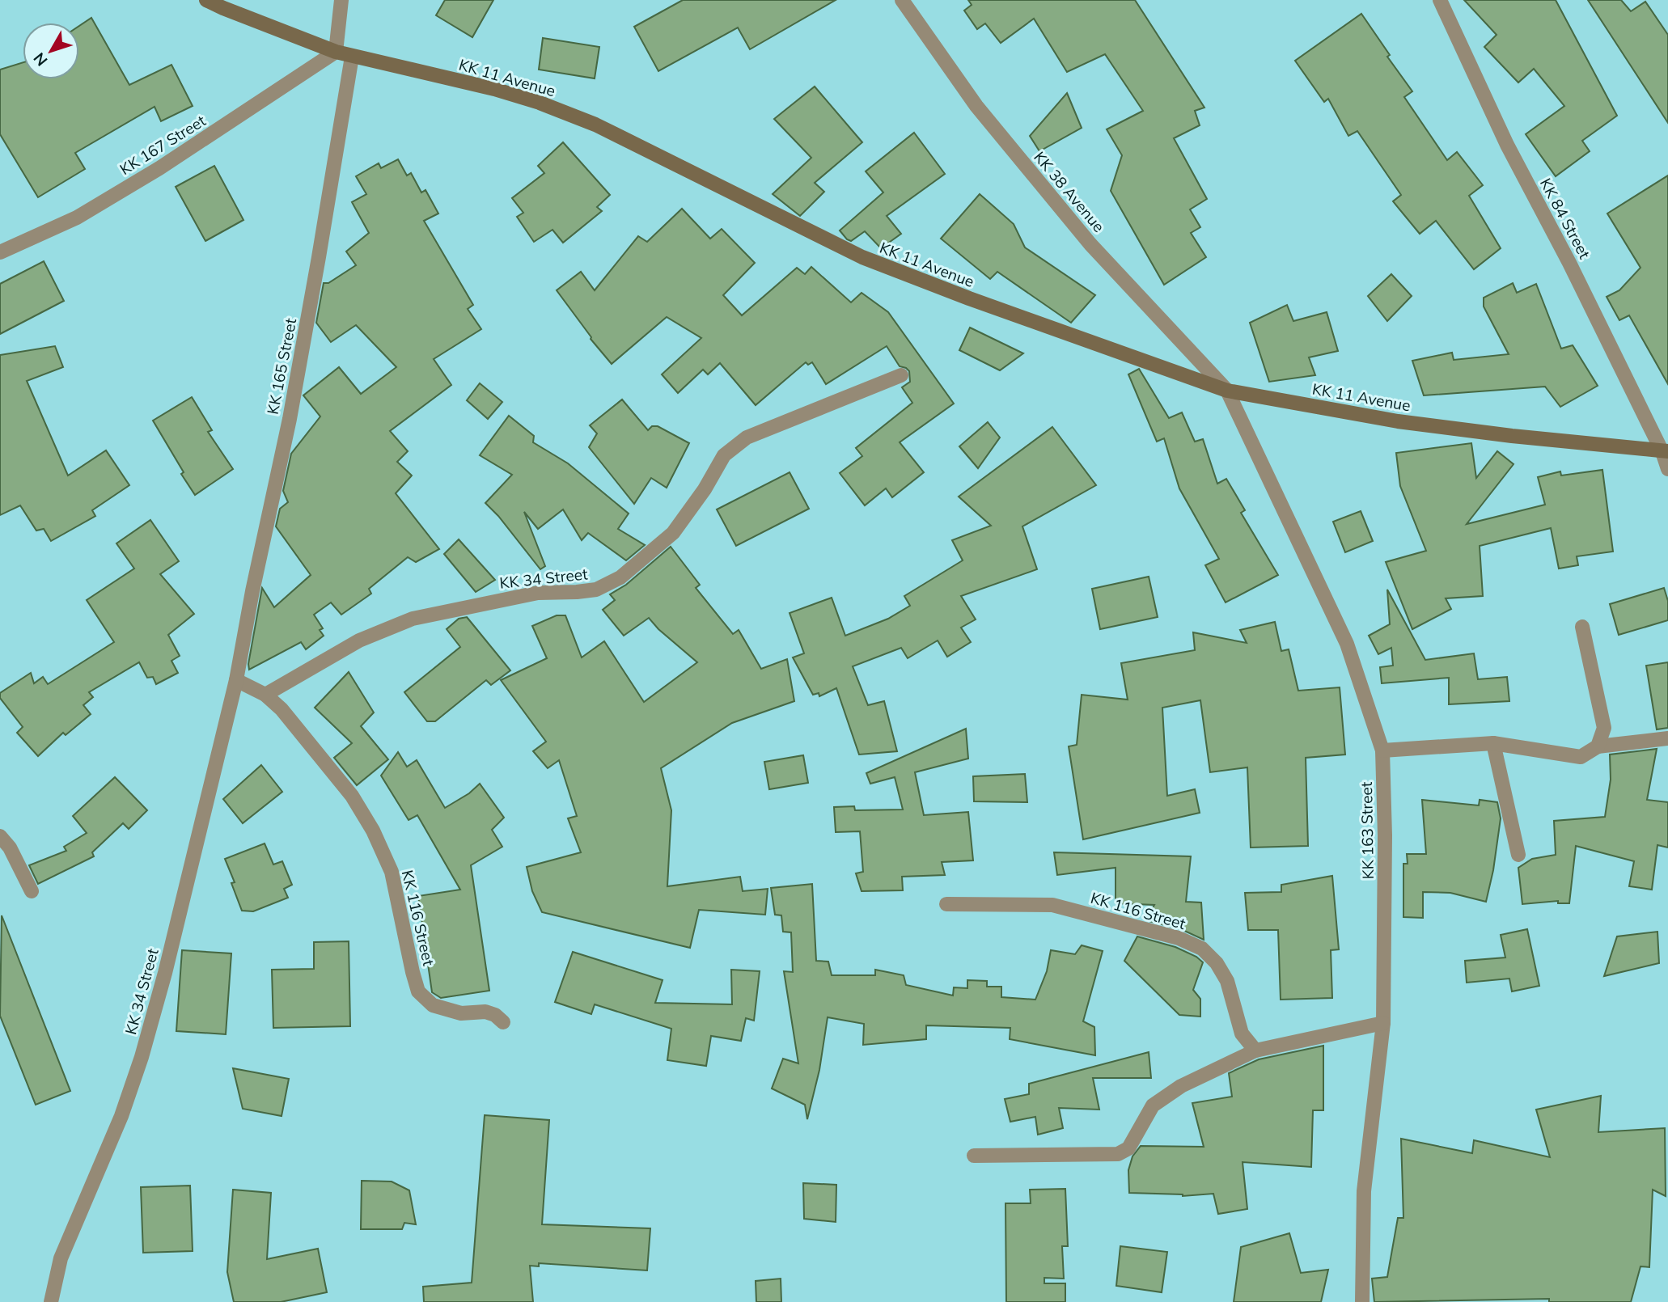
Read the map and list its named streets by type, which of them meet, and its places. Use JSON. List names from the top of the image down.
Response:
{
  "streets": {
    "main road": ["KK 11 Avenue"],
    "street": [
      "KK 167 Street",
      "KK 38 Avenue",
      "KK 84 Street",
      "KK 165 Street",
      "KK 34 Street",
      "KK 163 Street",
      "KK 116 Street"
    ]
  },
  "crossings": [
    ["KK 11 Avenue", "KK 167 Street"],
    ["KK 11 Avenue", "KK 38 Avenue"],
    ["KK 11 Avenue", "KK 84 Street"],
    ["KK 11 Avenue", "KK 165 Street"],
    ["KK 11 Avenue", "KK 163 Street"],
    ["KK 38 Avenue", "KK 163 Street"],
    ["KK 165 Street", "KK 34 Street"],
    ["KK 165 Street", "KK 116 Street"],
    ["KK 34 Street", "KK 116 Street"]
  ],
  "north": "bottom left"
}
